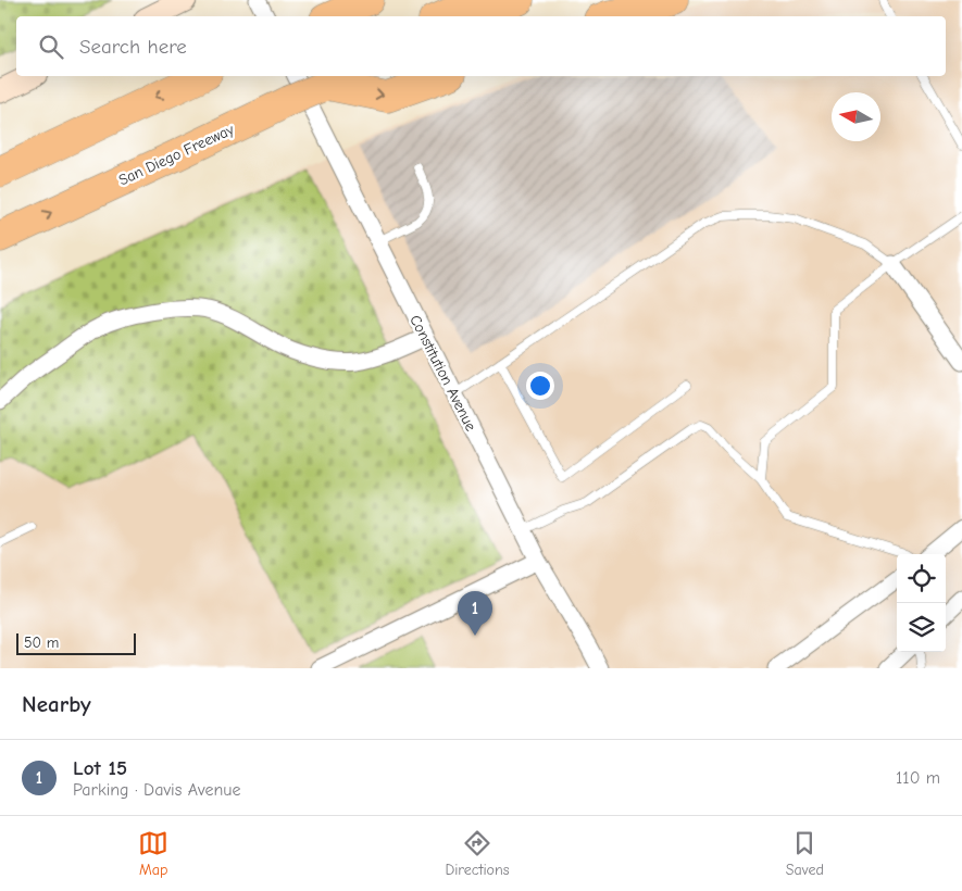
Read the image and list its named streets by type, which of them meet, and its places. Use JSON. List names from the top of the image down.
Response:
{
  "streets": {
    "highway": ["San Diego Freeway"],
    "street": ["Constitution Avenue"]
  },
  "crossings": [
    ["San Diego Freeway", "Constitution Avenue"]
  ],
  "scale_bar": "50 m",
  "north": "left",
  "page": {
    "search": "Search here",
    "pins": "1",
    "scale": "50 m",
    "heading": "Nearby",
    "list": [
      {
        "mark": "1",
        "name": "Lot 15",
        "note": "Parking · Davis Avenue",
        "value": "110 m"
      }
    ],
    "nav": ["Map", "Directions", "Saved"]
  }
}
